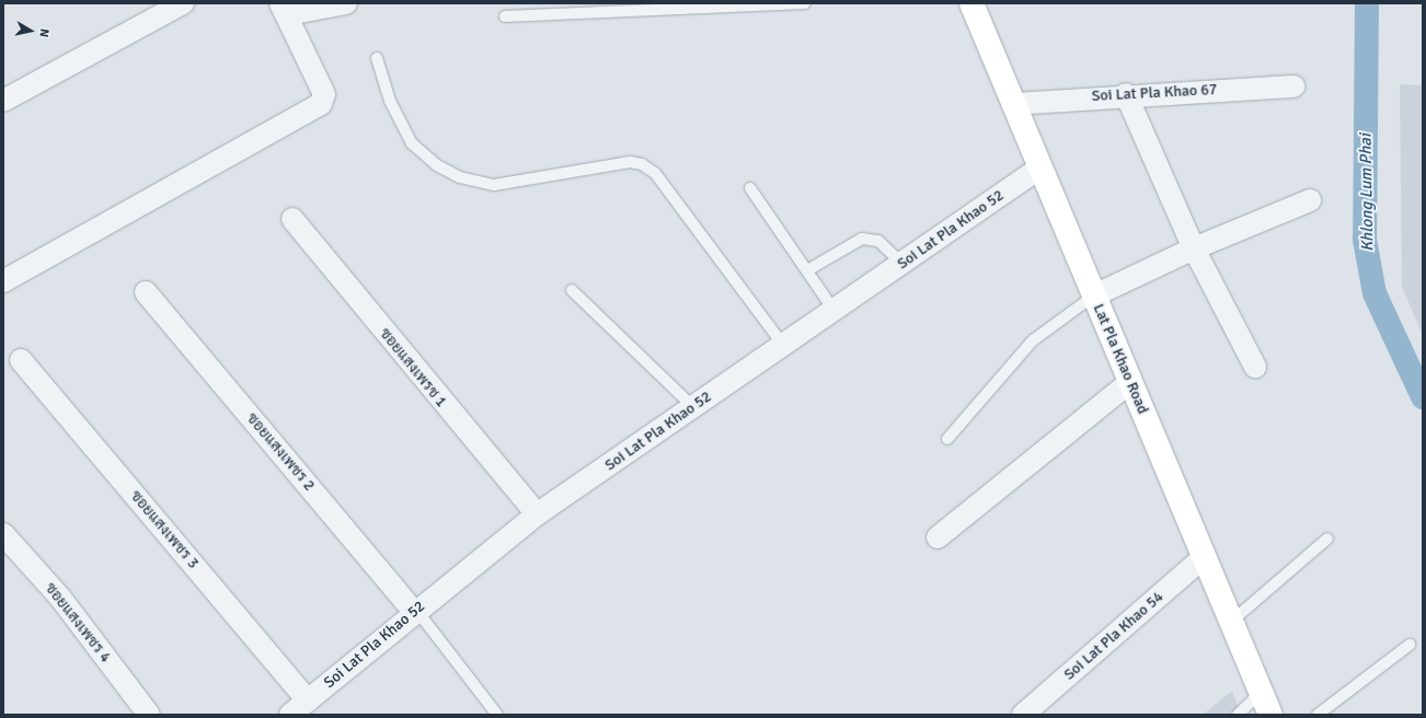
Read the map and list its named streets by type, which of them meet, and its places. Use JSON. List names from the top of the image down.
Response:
{
  "streets": {
    "main road": ["Lat Pla Khao Road"],
    "street": [
      "Soi Lat Pla Khao 67",
      "Soi Lat Pla Khao 52",
      "ซอยแสงเพรช 1",
      "ซอยแสงเพชร 2",
      "ซอยแสงเพชร 3",
      "ซอยแสงเพชร 4",
      "Soi Lat Pla Khao 54"
    ]
  },
  "crossings": [
    ["Soi Lat Pla Khao 67", "Lat Pla Khao Road"],
    ["Soi Lat Pla Khao 52", "Lat Pla Khao Road"],
    ["Soi Lat Pla Khao 52", "ซอยแสงเพรช 1"],
    ["Soi Lat Pla Khao 52", "ซอยแสงเพชร 2"],
    ["Soi Lat Pla Khao 52", "ซอยแสงเพชร 3"],
    ["Lat Pla Khao Road", "Soi Lat Pla Khao 54"]
  ],
  "water": ["Khlong Lum Phai"],
  "north": "right"
}
